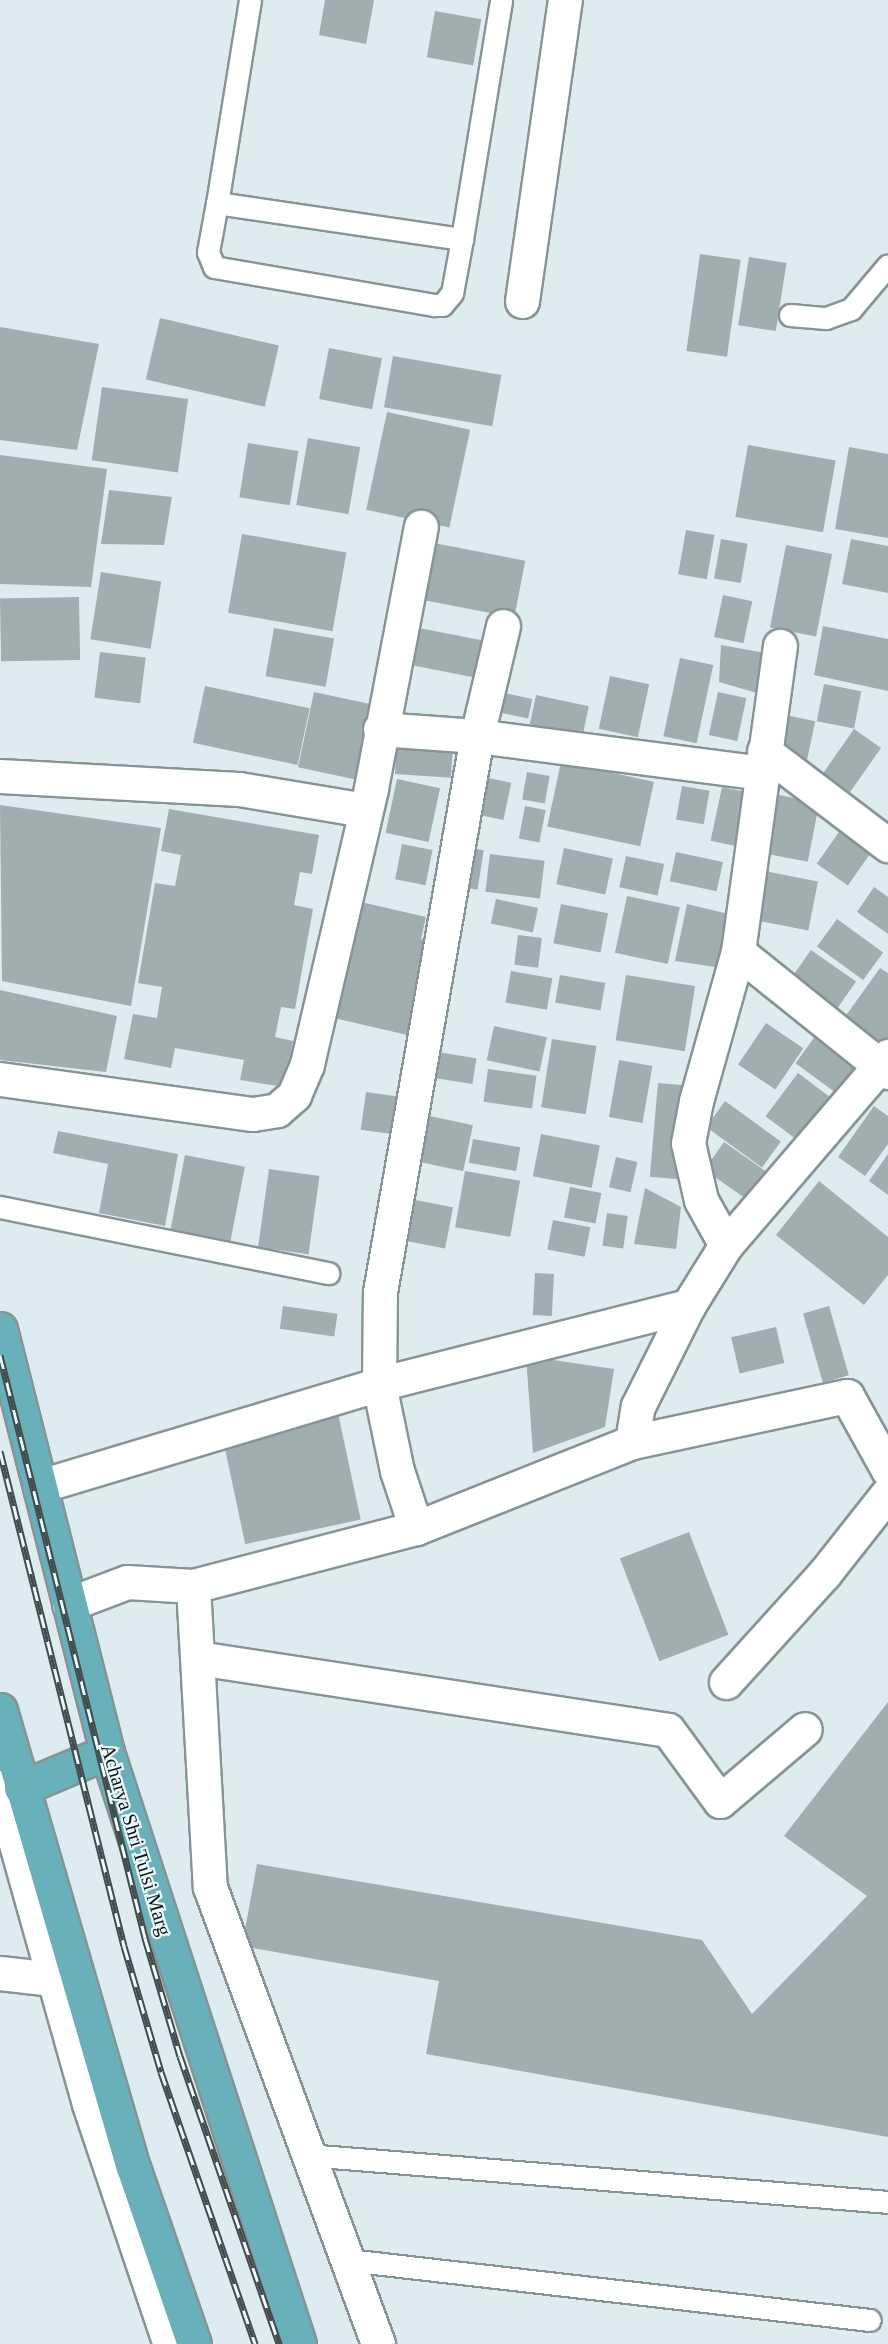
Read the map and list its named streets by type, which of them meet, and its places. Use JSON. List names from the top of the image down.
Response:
{
  "streets": {
    "highway": ["Acharya Shri Tulsi Marg"]
  }
}
